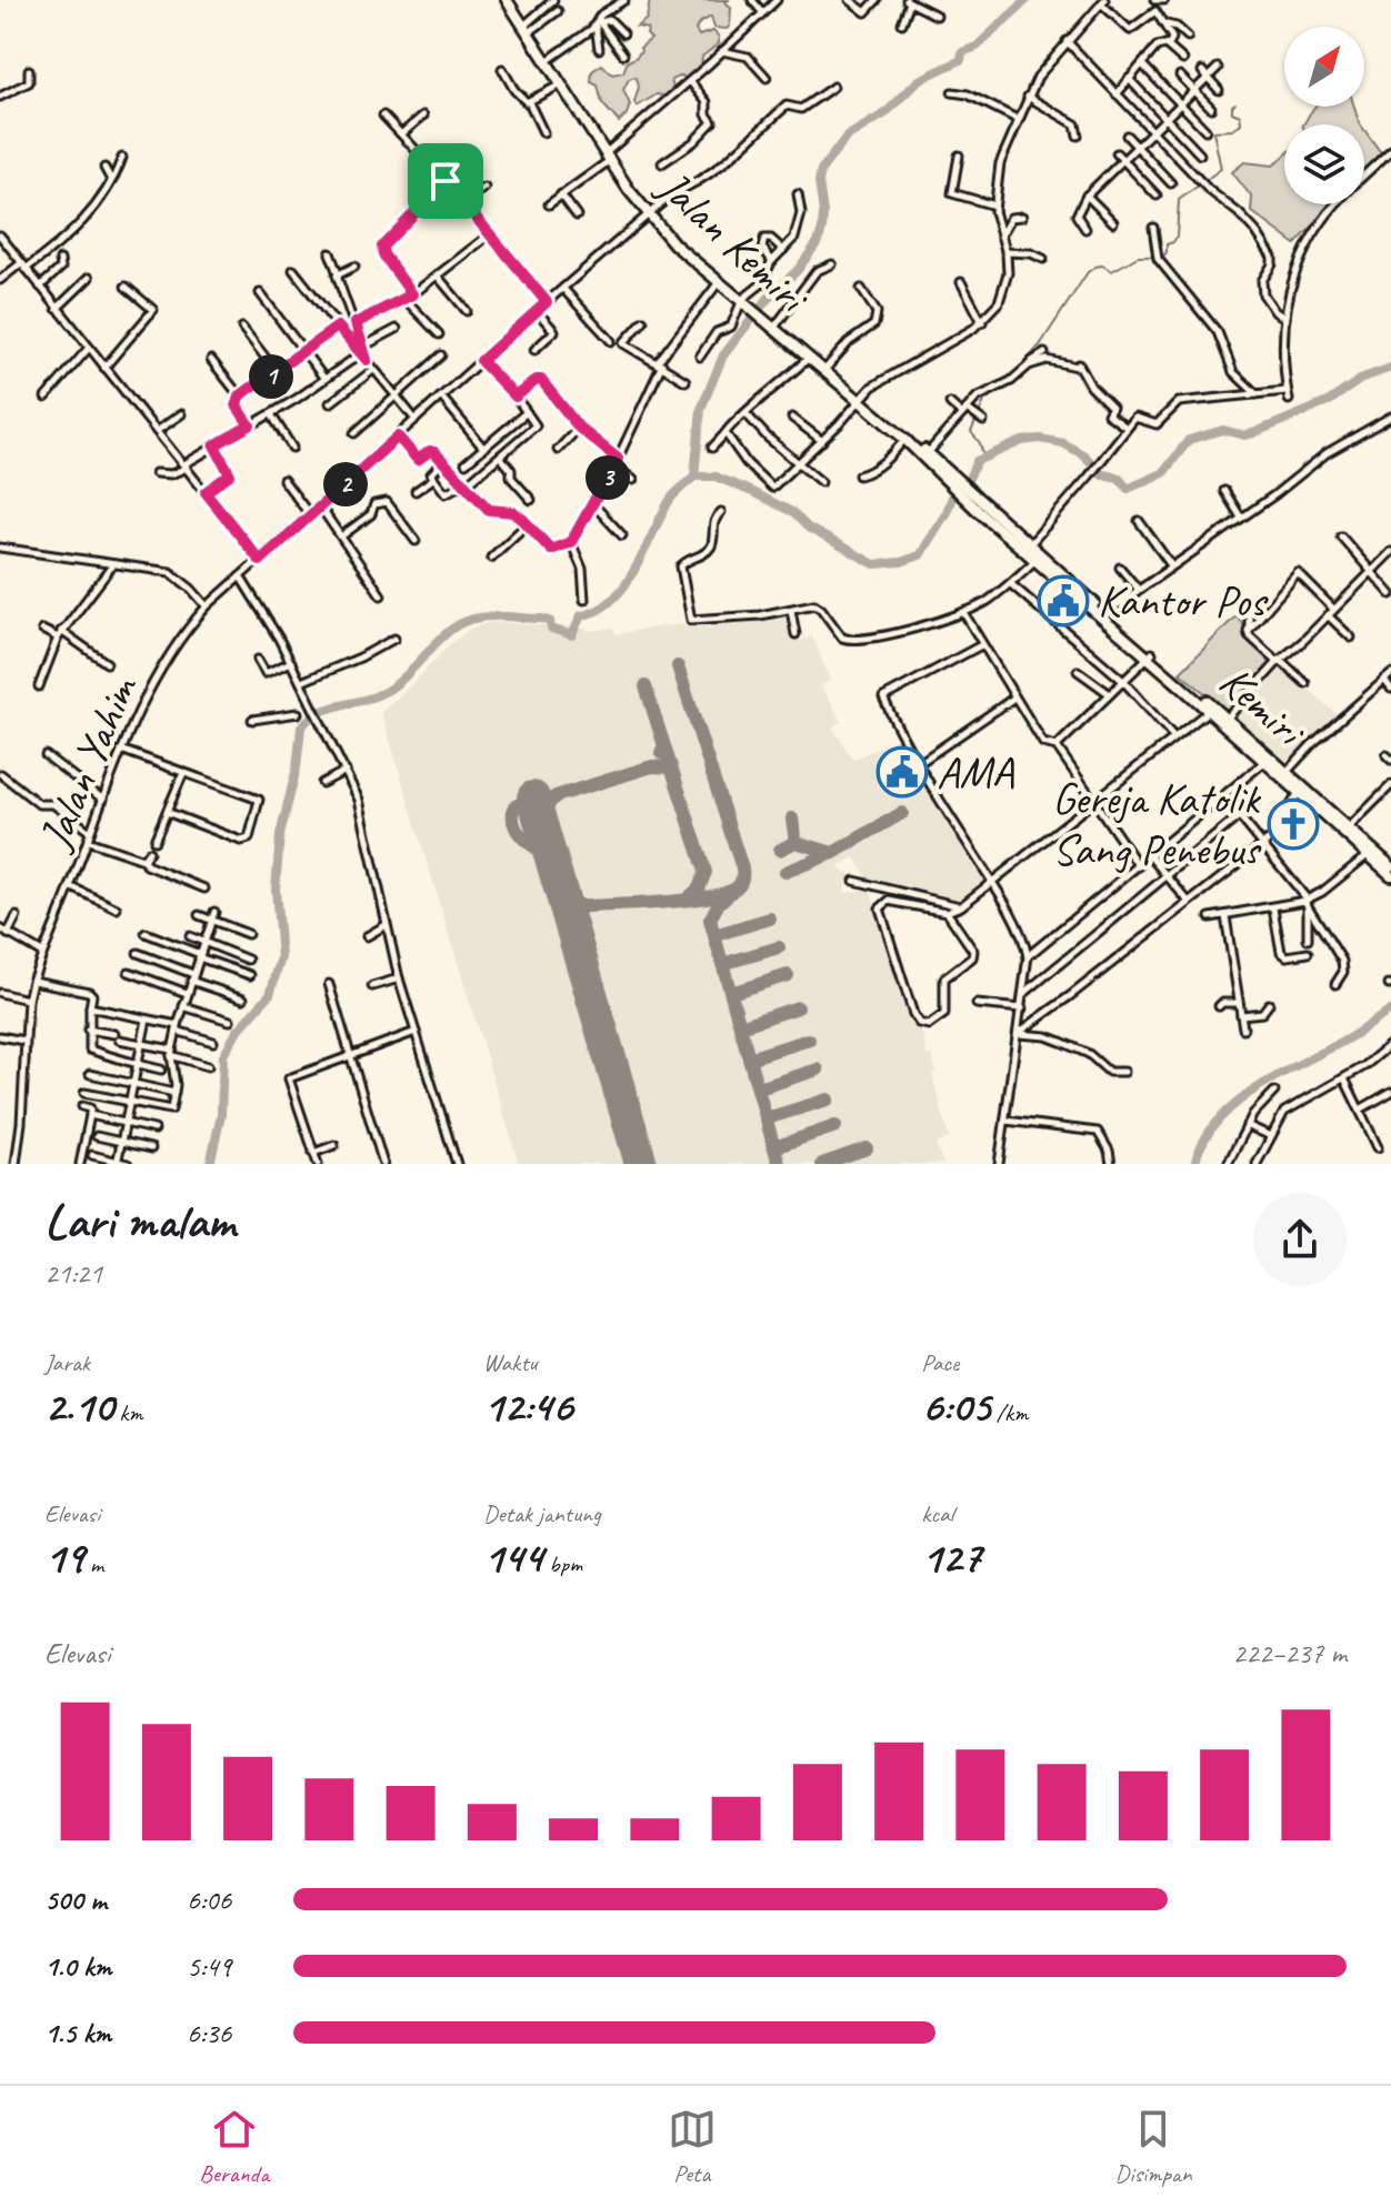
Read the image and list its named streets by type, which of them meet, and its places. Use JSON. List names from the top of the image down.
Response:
{
  "streets": {
    "highway": ["Jalan Kemiri", "Kemiri"],
    "street": ["Jalan Yahim"]
  },
  "crossings": [
    ["Jalan Kemiri", "Kemiri"],
    ["Jalan Kemiri", "Jalan Yahim"]
  ],
  "places": {
    "public building": ["Kantor Pos", "AMA"],
    "church": ["Gereja Katolik Sang Penebus"]
  },
  "north": "top right",
  "page": {
    "pins": ["1", "3", "2"],
    "heading": ["Lari malam", "21:21"],
    "stats": [
      ["Jarak", "2.10 km"],
      ["Waktu", "12:46"],
      ["Pace", "6:05 /km"],
      ["Elevasi", "19 m"],
      ["Detak jantung", "144 bpm"],
      ["kcal", "127"]
    ],
    "chart": ["Elevasi", "222–237 m"],
    "list": [
      {
        "name": "500 m",
        "note": "6:06"
      },
      {
        "name": "1.0 km",
        "note": "5:49"
      },
      {
        "name": "1.5 km",
        "note": "6:36"
      }
    ],
    "tabs": ["Beranda", "Peta", "Disimpan"]
  }
}
